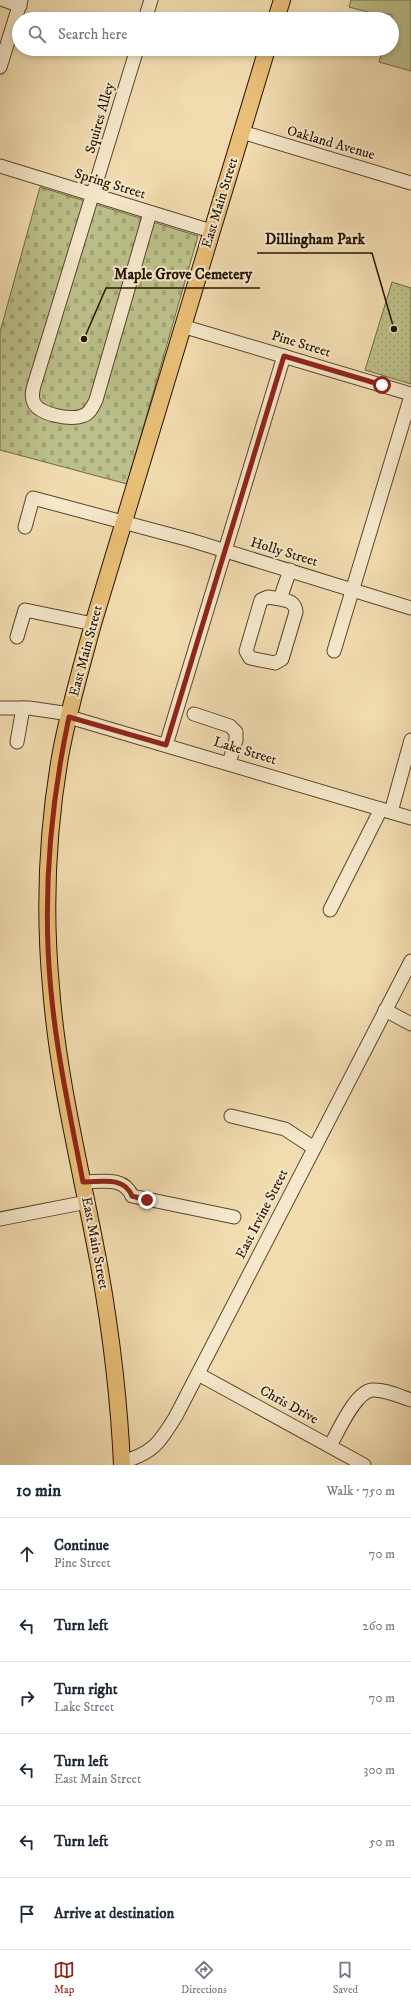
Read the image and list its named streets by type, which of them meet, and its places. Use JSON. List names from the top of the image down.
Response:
{
  "streets": {
    "main road": ["East Main Street"],
    "street": [
      "Squires Alley",
      "Oakland Avenue",
      "Spring Street",
      "Pine Street",
      "Holly Street",
      "Lake Street",
      "East Irvine Street",
      "Chris Drive"
    ]
  },
  "crossings": [
    ["Squires Alley", "Spring Street"],
    ["Oakland Avenue", "East Main Street"],
    ["Spring Street", "East Main Street"],
    ["East Main Street", "Pine Street"],
    ["East Main Street", "Holly Street"],
    ["East Main Street", "Lake Street"],
    ["East Main Street", "East Irvine Street"],
    ["East Irvine Street", "Chris Drive"]
  ],
  "places": ["Dillingham Park", "Maple Grove Cemetery"],
  "page": {
    "search": "Search here",
    "heading": ["10 min", "Walk · 750 m"],
    "list": [
      ["Continue", "Pine Street", "70 m"],
      ["Turn left", "260 m"],
      ["Turn right", "Lake Street", "70 m"],
      ["Turn left", "East Main Street", "300 m"],
      ["Turn left", "50 m"],
      "Arrive at destination"
    ],
    "nav": ["Map", "Directions", "Saved"]
  }
}
